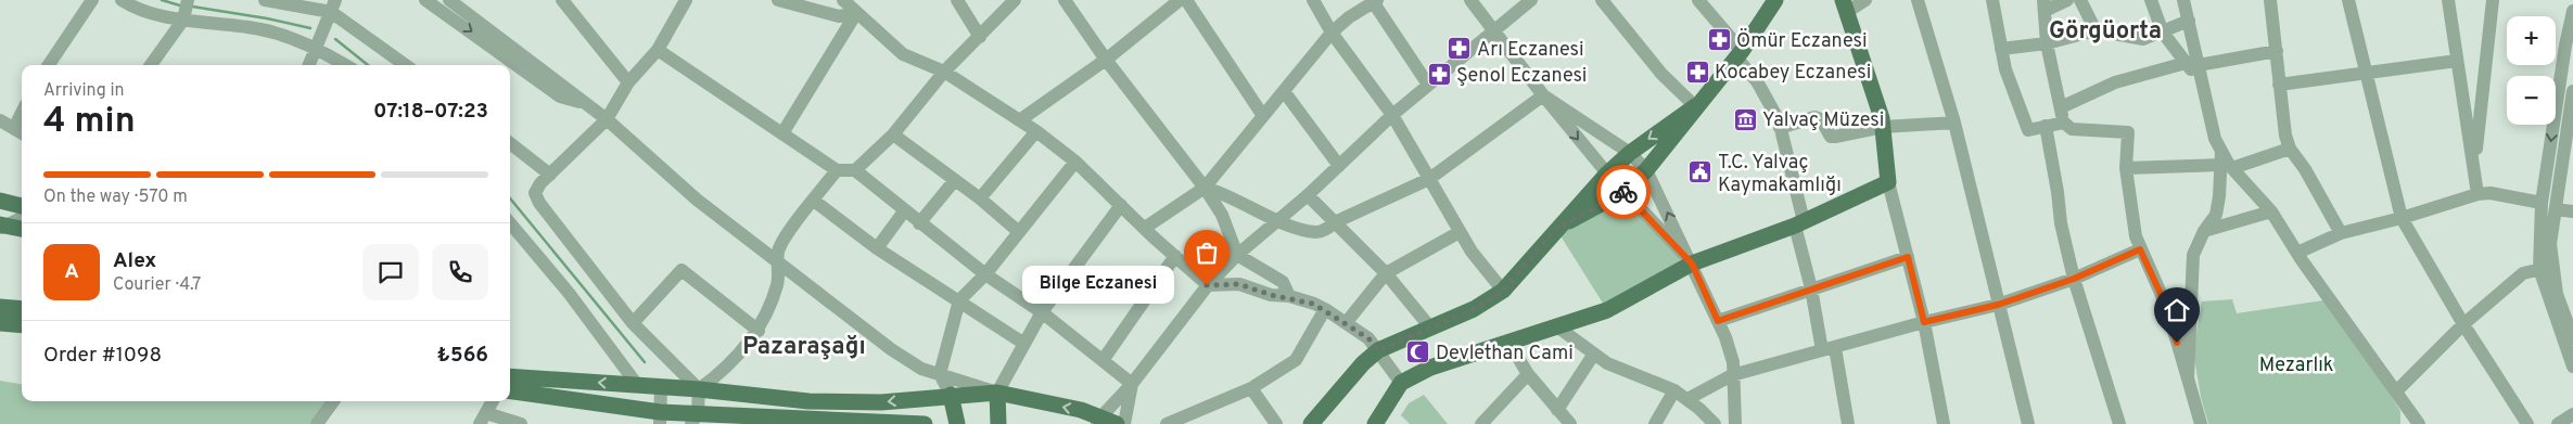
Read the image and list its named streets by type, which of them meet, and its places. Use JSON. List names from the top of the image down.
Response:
{
  "districts": ["Görgüorta", "Pazaraşağı"],
  "parks": ["Mezarlık"],
  "places": {
    "pharmacy": [
      "Ömür Eczanesi",
      "Arı Eczanesi",
      "Kocabey Eczanesi",
      "Şenol Eczanesi"
    ],
    "museum": ["Yalvaç Müzesi"],
    "public building": ["T.C. Yalvaç Kaymakamlığı"],
    "other": ["Bilge Eczanesi"],
    "mosque": ["Devlethan Cami"]
  },
  "page": {
    "map_buttons": ["+", "−"],
    "heading": ["4 min", "Arriving in", "07:18–07:23"],
    "panel": [
      "Alex",
      "Courier · 4.7",
      "Order #1098",
      "₺566"
    ],
    "bar": "On the way · 570 m",
    "round": "A",
    "bubble": "Bilge Eczanesi"
  }
}
